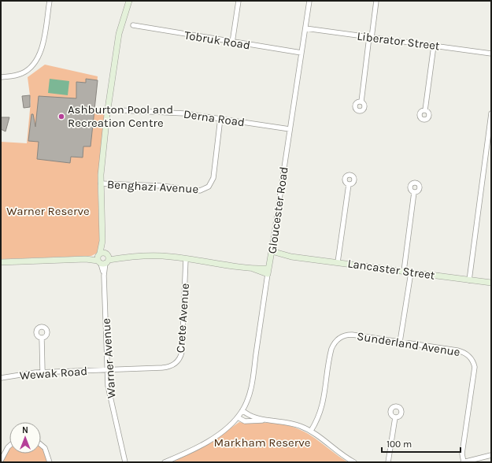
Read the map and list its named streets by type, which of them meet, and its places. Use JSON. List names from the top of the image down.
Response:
{
  "streets": {
    "street": [
      "Tobruk Road",
      "Liberator Street",
      "Derna Road",
      "Benghazi Avenue",
      "Gloucester Road",
      "Lancaster Street",
      "Crete Avenue",
      "Sunderland Avenue",
      "Warner Avenue",
      "Wewak Road"
    ]
  },
  "crossings": [
    ["Tobruk Road", "Gloucester Road"],
    ["Liberator Street", "Gloucester Road"],
    ["Derna Road", "Benghazi Avenue"],
    ["Derna Road", "Gloucester Road"],
    ["Benghazi Avenue", "Warner Avenue"],
    ["Gloucester Road", "Lancaster Street"],
    ["Crete Avenue", "Warner Avenue"],
    ["Crete Avenue", "Wewak Road"],
    ["Warner Avenue", "Wewak Road"]
  ],
  "parks": ["Warner Reserve", "Markham Reserve"],
  "places": ["Ashburton Pool and Recreation Centre"],
  "scale_bar": "100 m",
  "north": "top"
}
